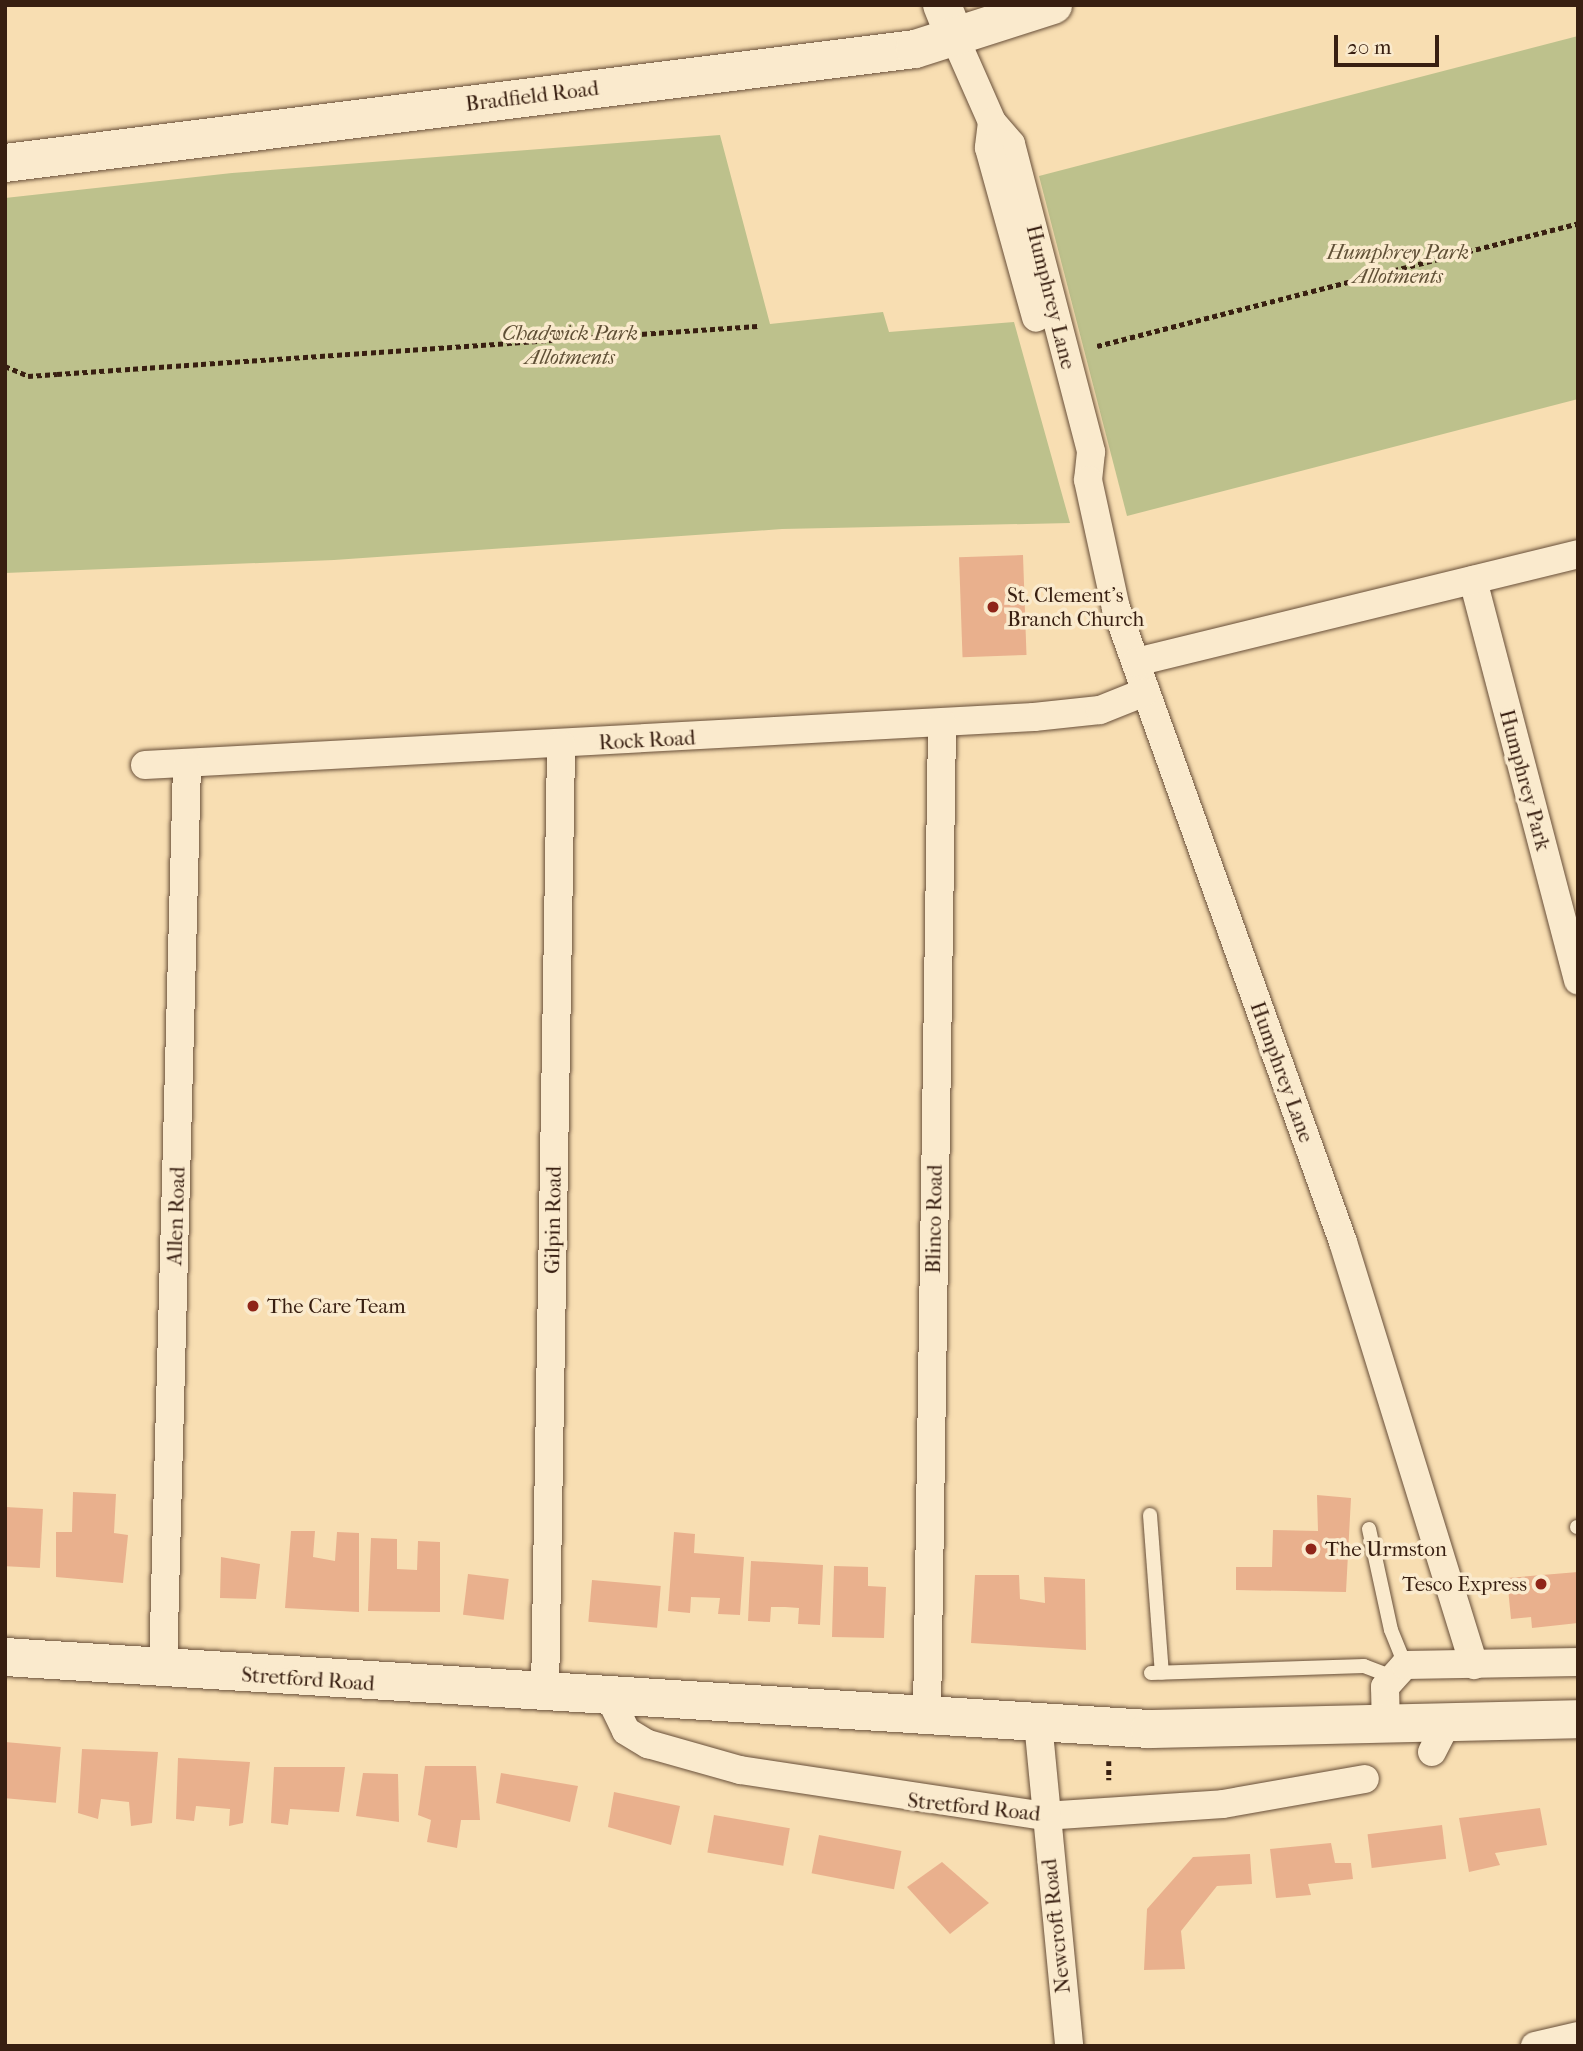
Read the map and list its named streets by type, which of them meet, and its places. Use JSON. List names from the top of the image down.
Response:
{
  "streets": {
    "main road": ["Bradfield Road", "Stretford Road"],
    "street": [
      "Humphrey Lane",
      "Rock Road",
      "Humphrey Park",
      "Allen Road",
      "Blinco Road",
      "Gilpin Road",
      "Newcroft Road"
    ]
  },
  "crossings": [
    ["Bradfield Road", "Humphrey Lane"],
    ["Humphrey Lane", "Rock Road"],
    ["Rock Road", "Allen Road"],
    ["Rock Road", "Blinco Road"],
    ["Rock Road", "Gilpin Road"],
    ["Allen Road", "Stretford Road"],
    ["Blinco Road", "Stretford Road"],
    ["Gilpin Road", "Stretford Road"],
    ["Stretford Road", "Newcroft Road"]
  ],
  "parks": ["Humphrey Park Allotments", "Chadwick Park Allotments"],
  "places": [
    "St. Clement's Branch Church",
    "The Care Team",
    "The Urmston",
    "Tesco Express"
  ],
  "scale_bar": "20 m"
}
